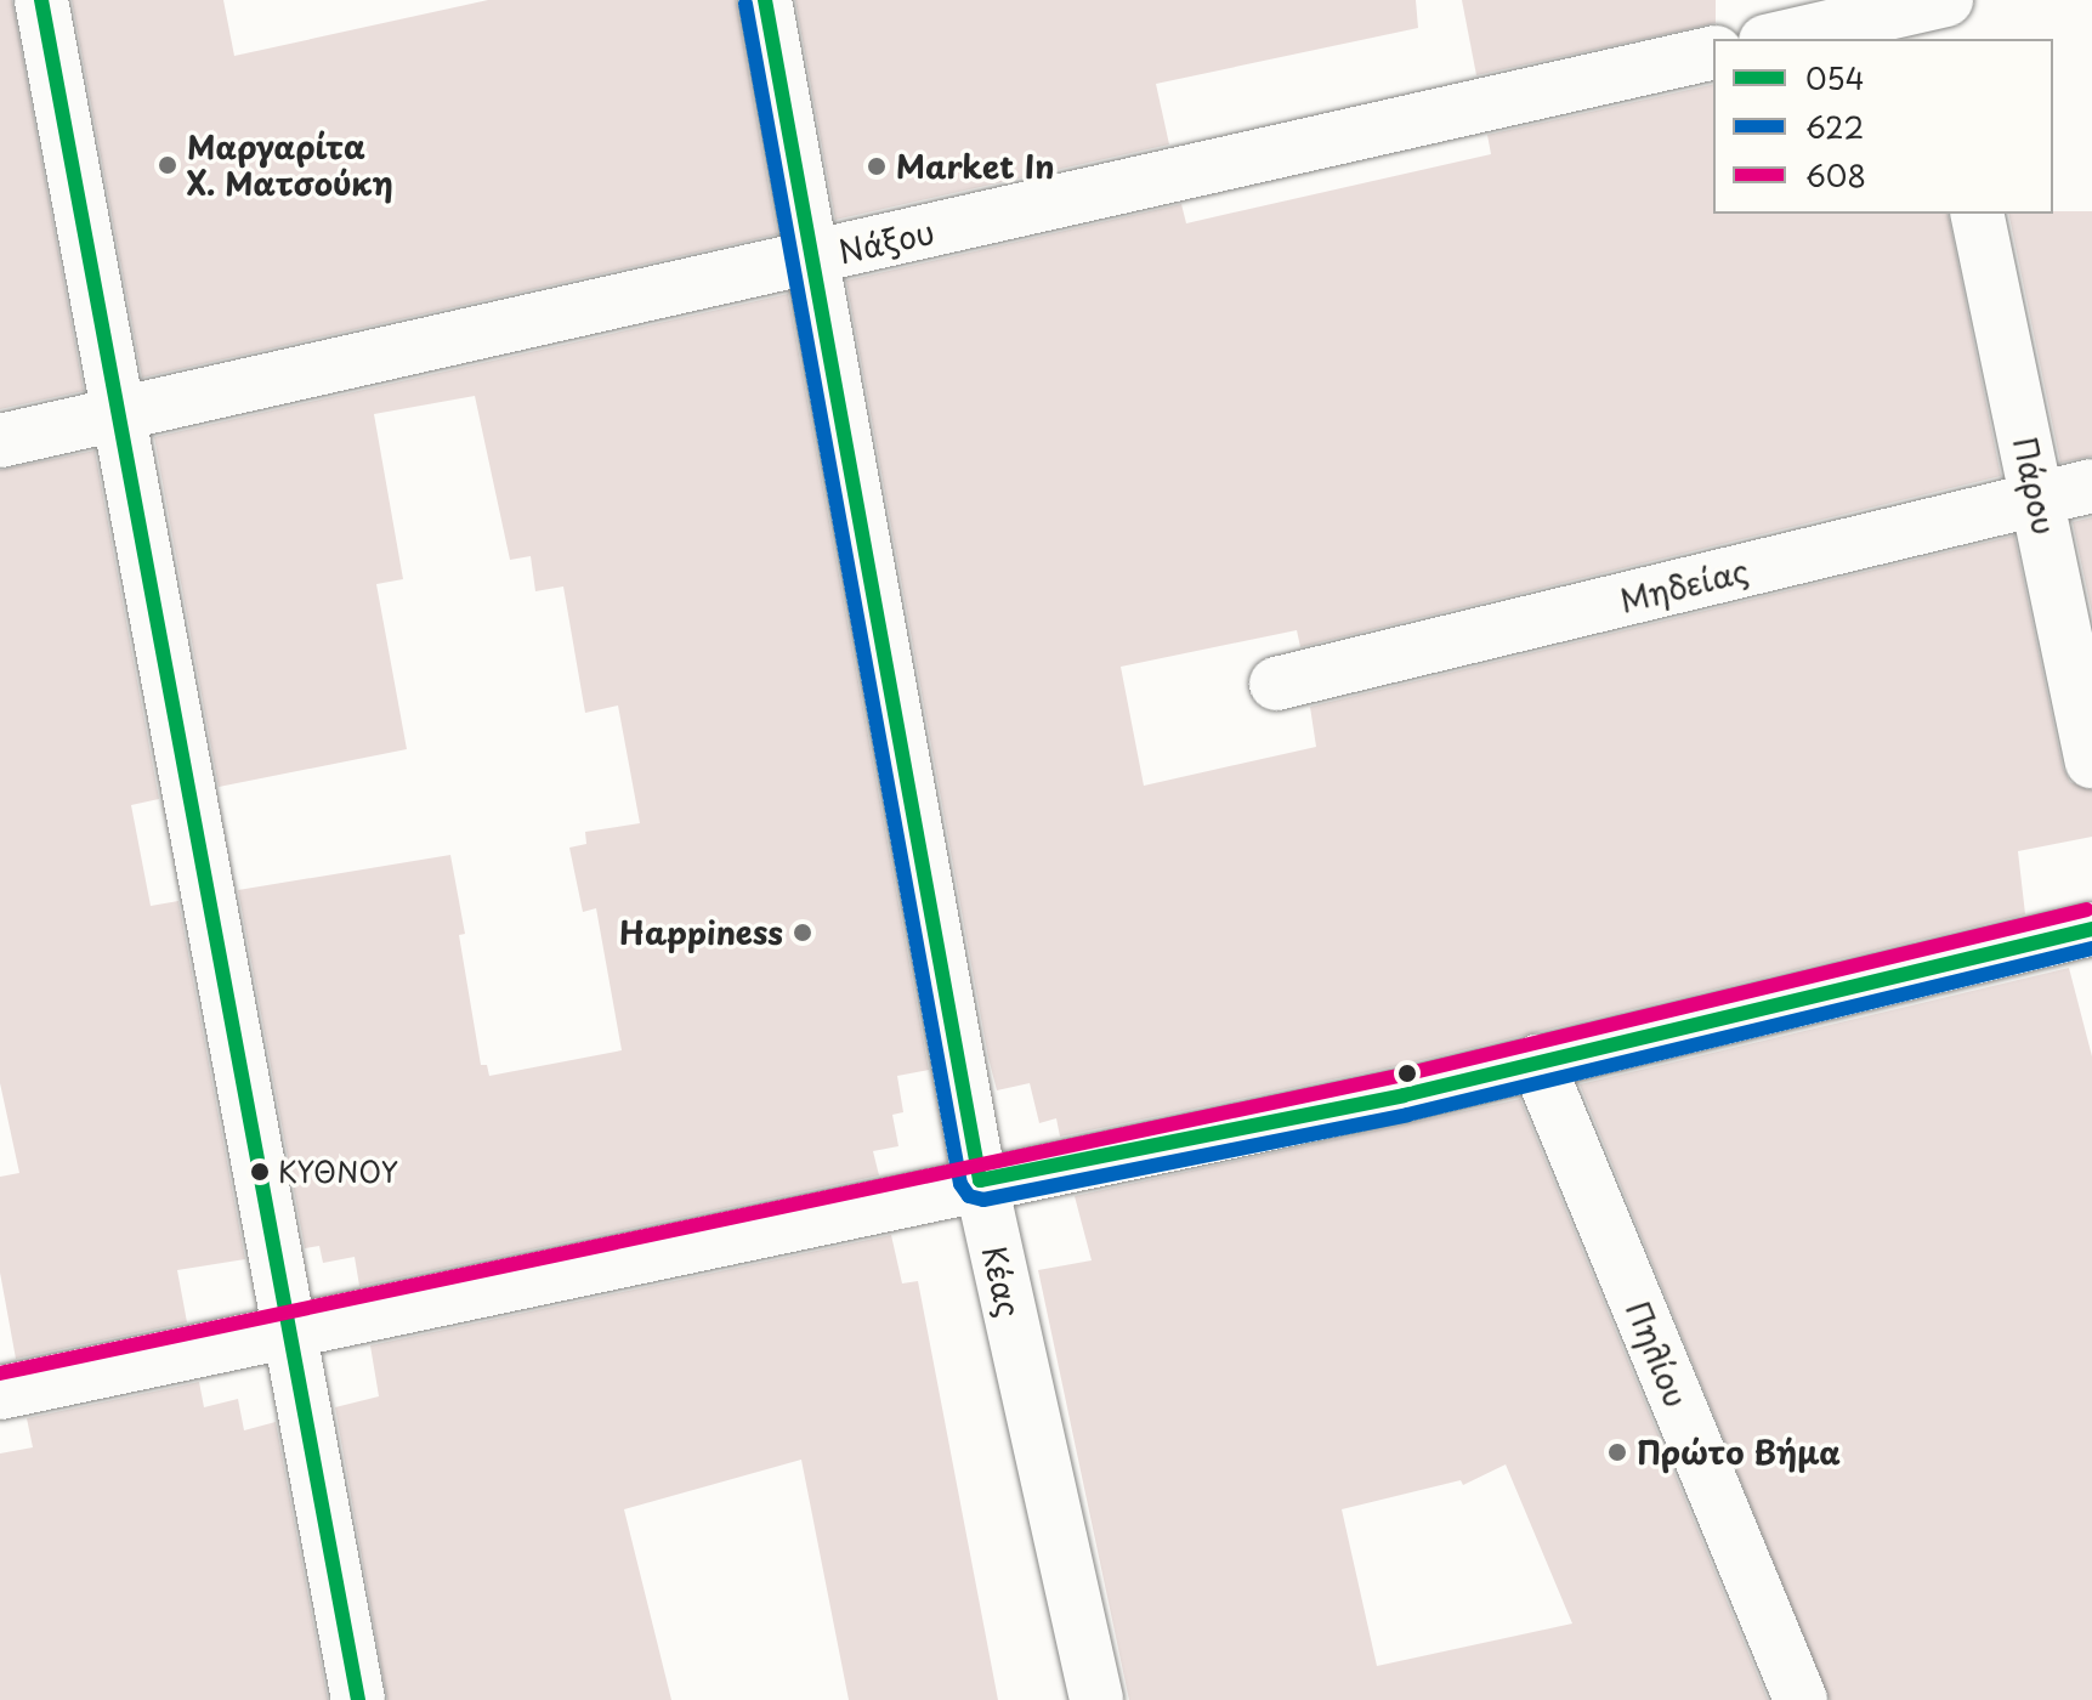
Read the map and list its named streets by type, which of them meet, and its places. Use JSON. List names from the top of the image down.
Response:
{
  "streets": {
    "street": [
      "Νάξου",
      "Πάρου",
      "Μηδείας",
      "Κέας",
      "Πηλίου"
    ]
  },
  "crossings": [
    ["Νάξου", "Κέας"],
    ["Πάρου", "Μηδείας"]
  ],
  "places": [
    "Μαργαρίτα Χ. Ματσούκη",
    "Market In",
    "Happiness",
    "ΚΥΘΝΟΥ",
    "Πρώτο Βήμα"
  ],
  "lines": ["transit line 054", "transit line 622", "transit line 608"],
  "legend": ["054", "622", "608"]
}
